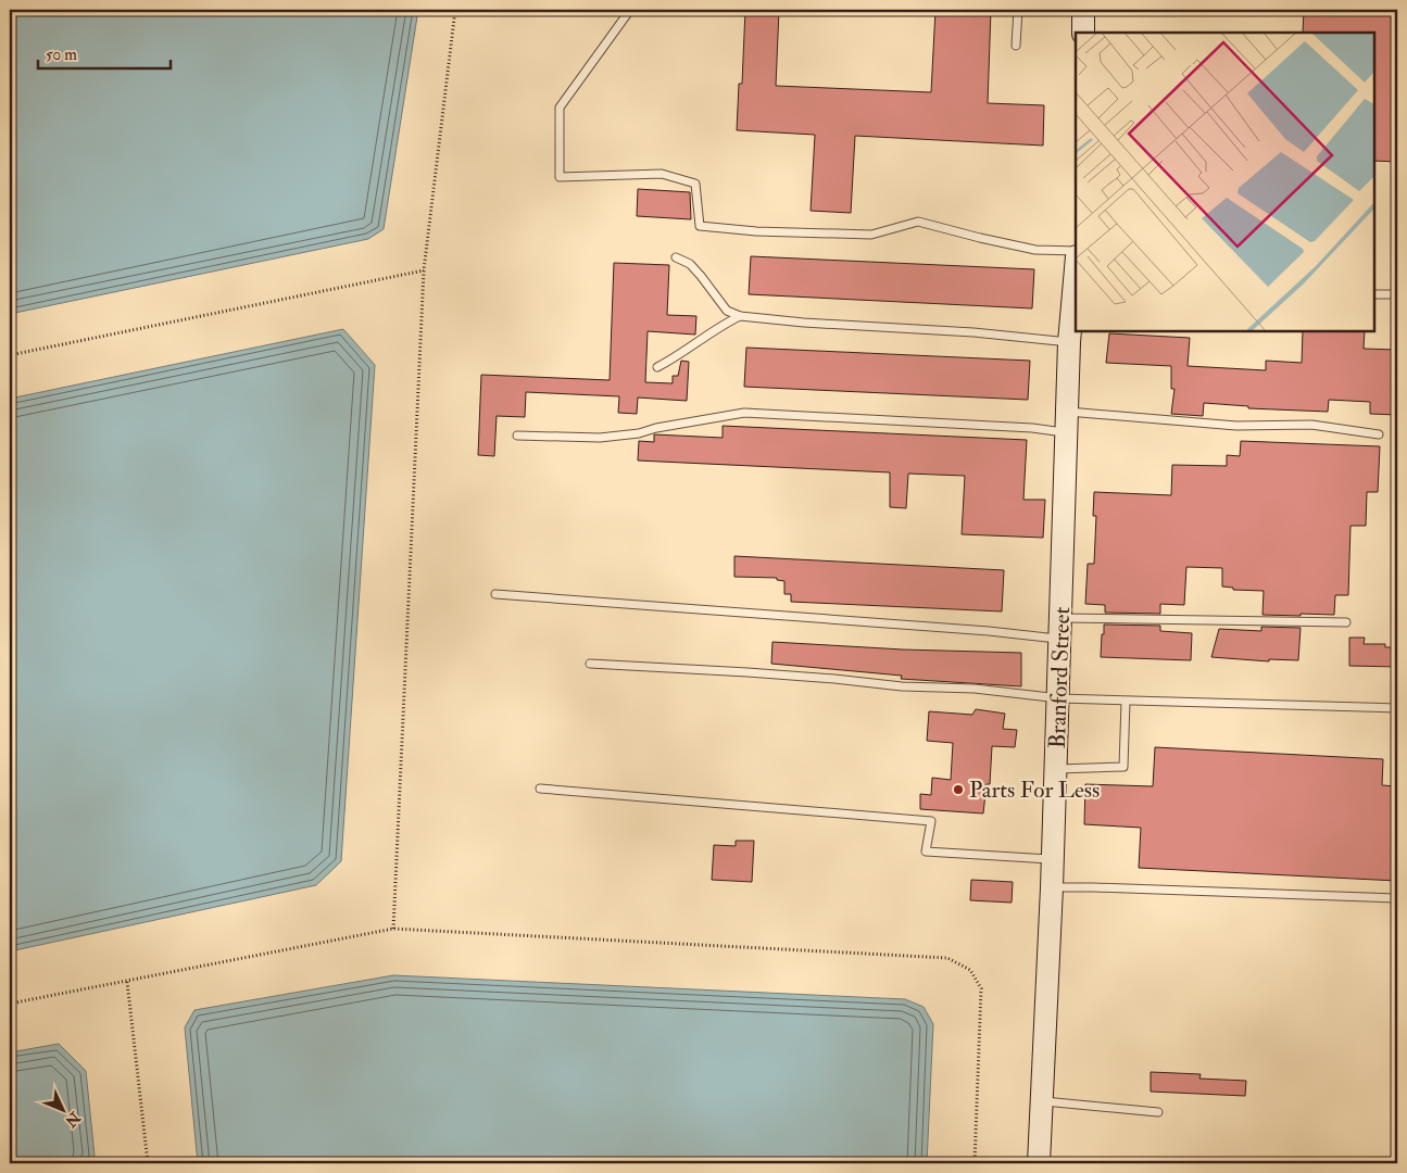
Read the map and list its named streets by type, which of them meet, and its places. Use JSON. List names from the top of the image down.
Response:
{
  "streets": {
    "main road": ["Branford Street"]
  },
  "places": ["Parts For Less"],
  "scale_bar": "50 m",
  "north": "bottom right"
}
